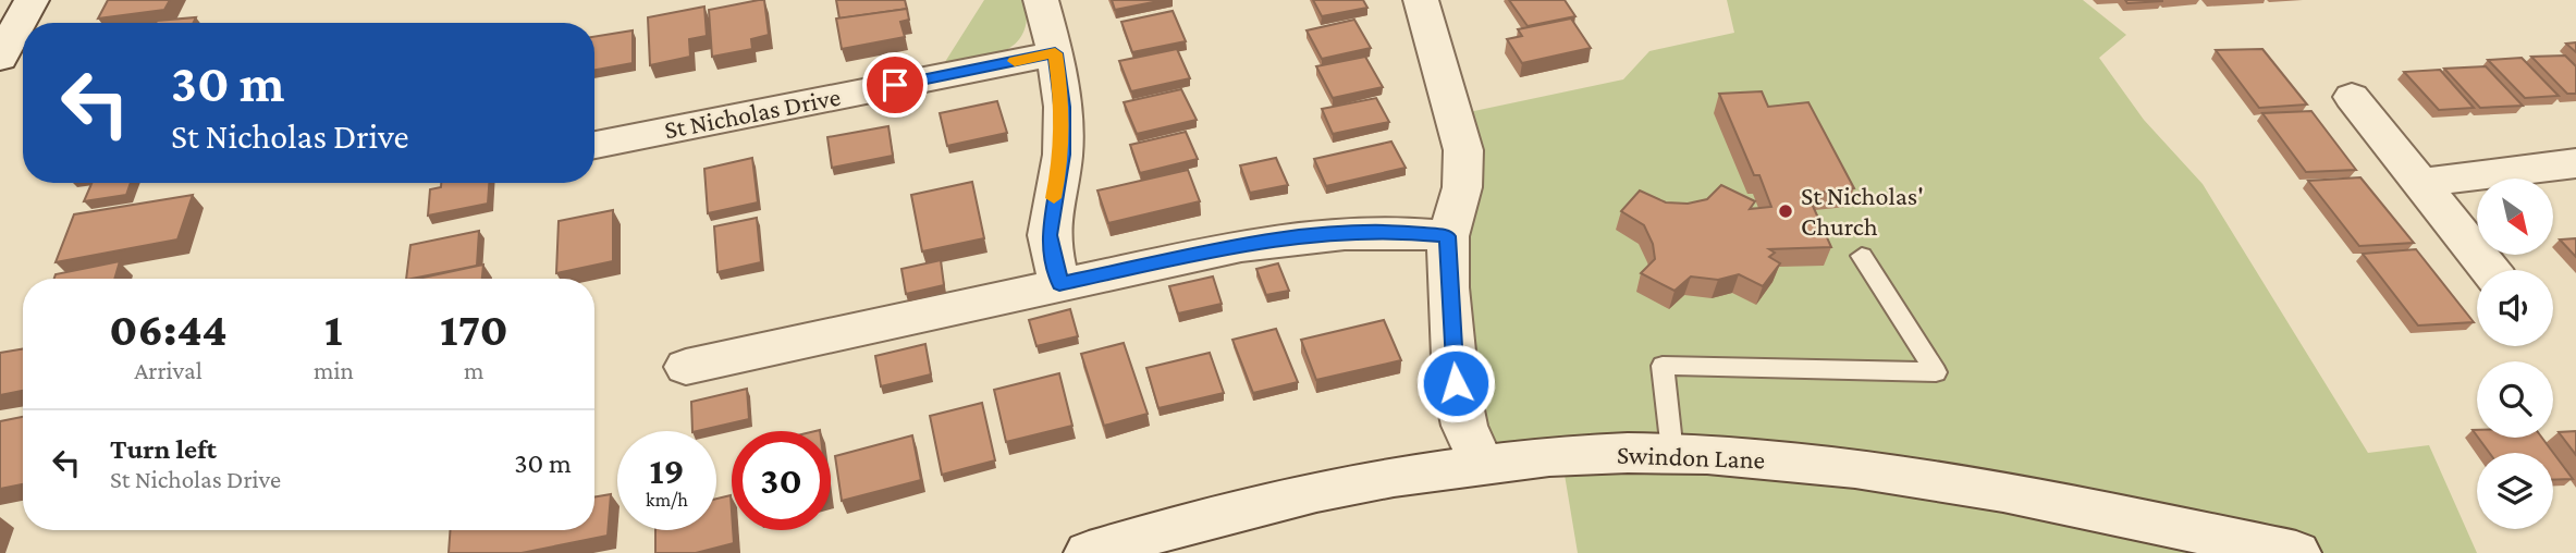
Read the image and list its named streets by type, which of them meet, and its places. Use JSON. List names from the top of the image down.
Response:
{
  "streets": {
    "street": ["St Nicholas Drive", "Swindon Lane"]
  },
  "places": ["St Nicholas' Church"],
  "north": "bottom right",
  "page": {
    "turn": ["30 m", "St Nicholas Drive"],
    "eta": [
      "06:44",
      "Arrival",
      "1",
      "min",
      "170",
      "m"
    ],
    "list": [
      {
        "name": "Turn left",
        "note": "St Nicholas Drive",
        "value": "30 m"
      }
    ],
    "speed": "19 km/h",
    "limit": "30"
  }
}
